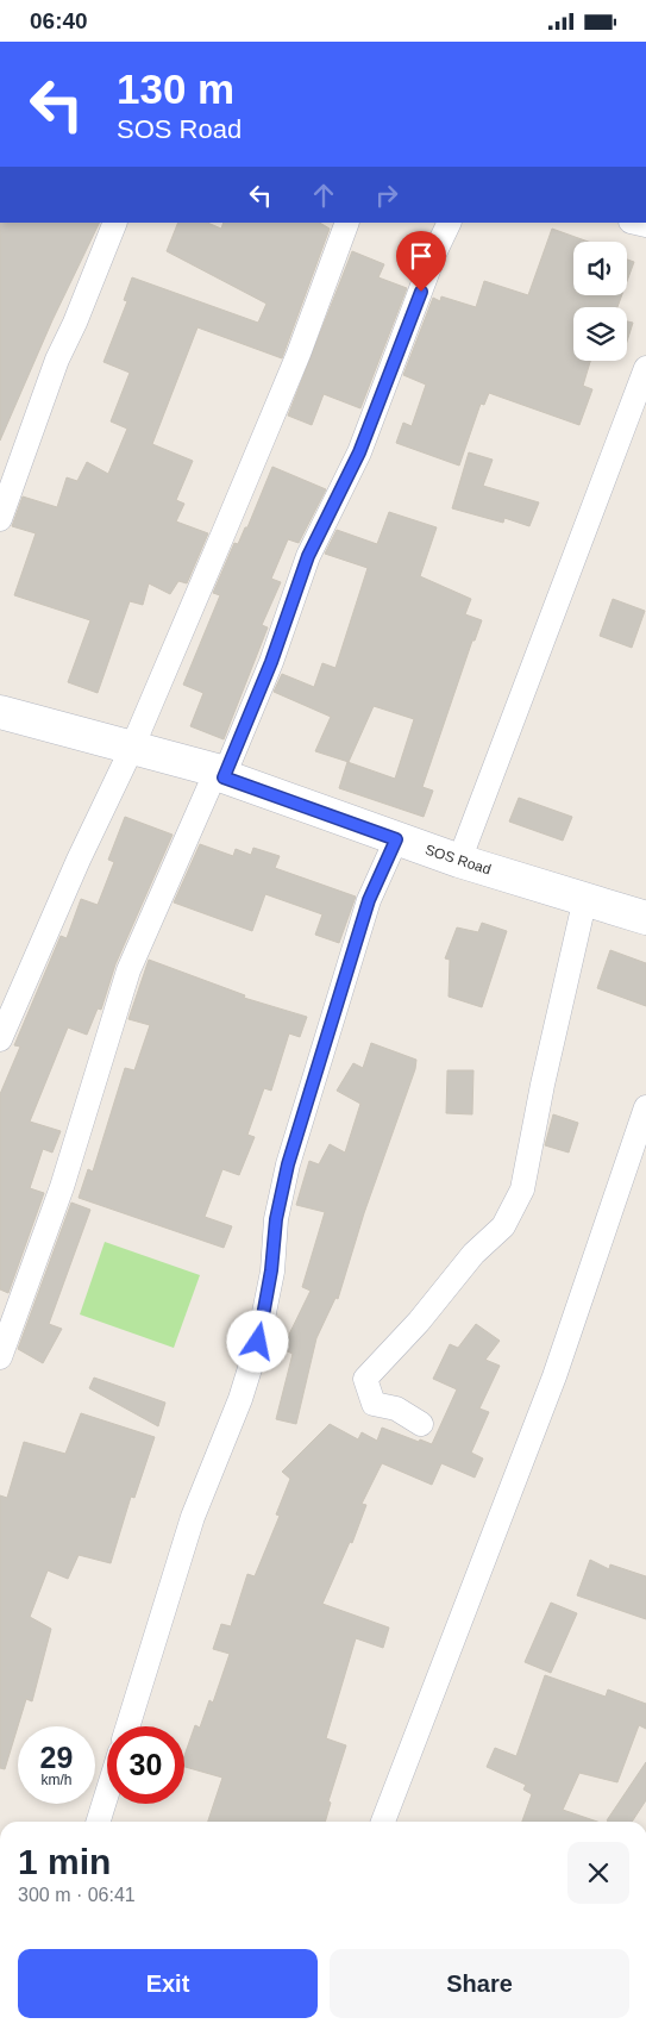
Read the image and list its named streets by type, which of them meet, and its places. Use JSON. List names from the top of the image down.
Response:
{
  "streets": {
    "street": ["SOS Road"]
  },
  "page": {
    "status": "06:40",
    "turn": ["130 m", "SOS Road"],
    "speed": "29 km/h",
    "limit": "30",
    "heading": ["1 min", "300 m · 06:41"],
    "buttons": ["Exit", "Share"]
  }
}
